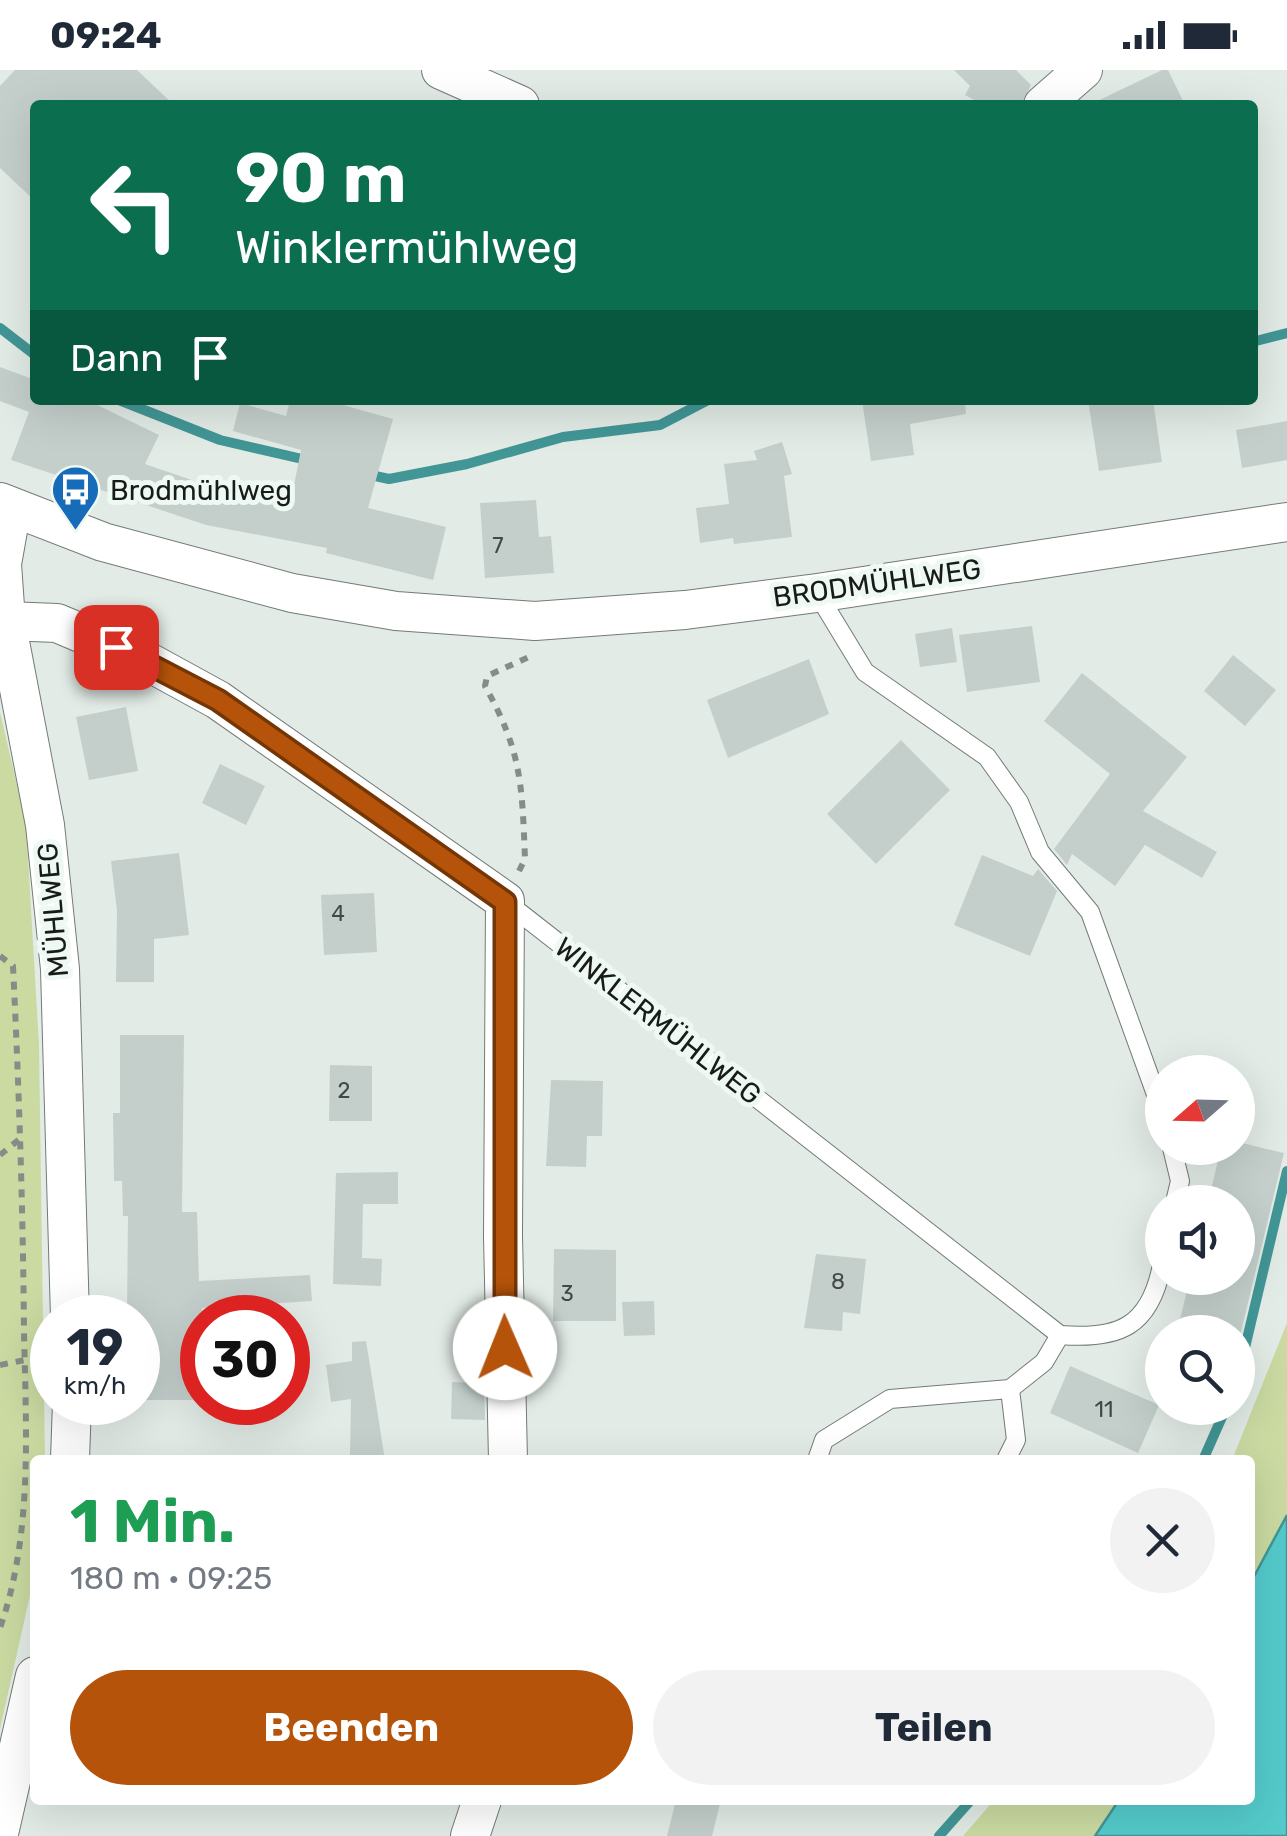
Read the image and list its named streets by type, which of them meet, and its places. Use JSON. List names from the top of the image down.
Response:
{
  "streets": {
    "street": ["BRODMÜHLWEG", "MÜHLWEG", "WINKLERMÜHLWEG"]
  },
  "crossings": [
    ["BRODMÜHLWEG", "MÜHLWEG"],
    ["MÜHLWEG", "WINKLERMÜHLWEG"]
  ],
  "places": {
    "bus stop": ["Brodmühlweg"]
  },
  "house_numbers": [
    "7",
    "4",
    "2",
    "8",
    "3",
    "11"
  ],
  "north": "left",
  "page": {
    "status": "09:24",
    "turn": ["90 m", "Winklermühlweg"],
    "then": "Dann",
    "speed": "19 km/h",
    "limit": "30",
    "heading": ["1 Min.", "180 m · 09:25"],
    "buttons": ["Beenden", "Teilen"]
  }
}
